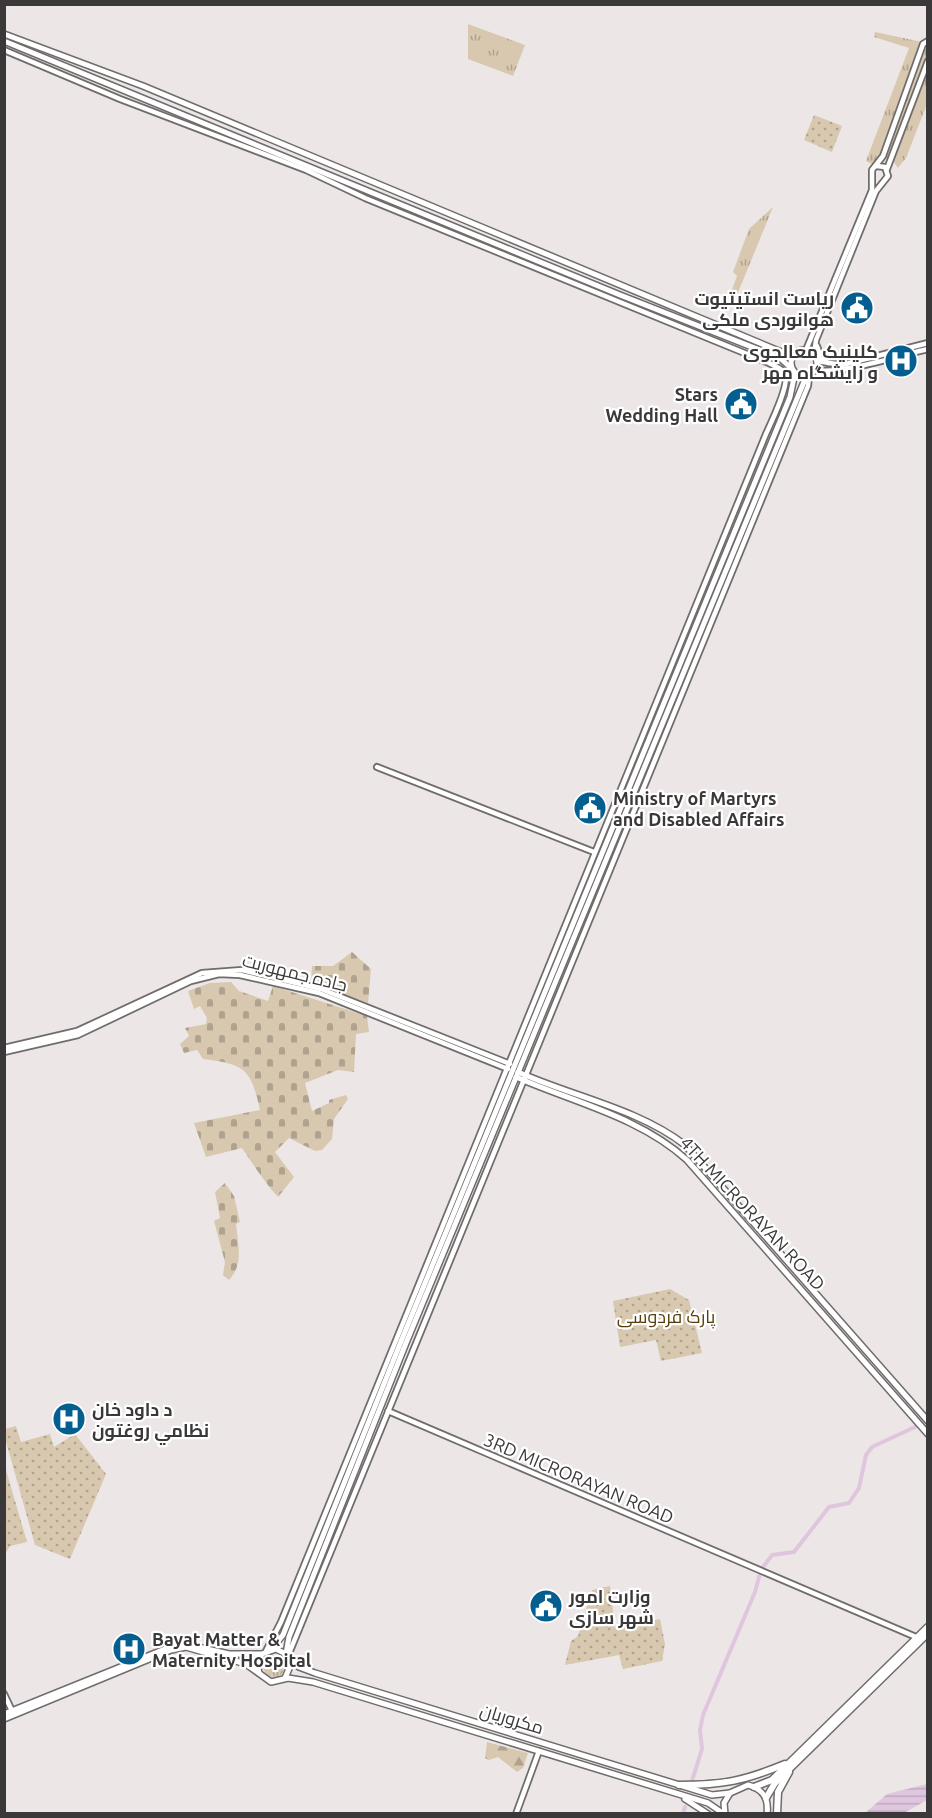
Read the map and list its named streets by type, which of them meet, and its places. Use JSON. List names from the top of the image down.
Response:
{
  "streets": {
    "main road": [
      "جاده جمهوریت",
      "4TH MICRORAYAN ROAD",
      "3RD MICRORAYAN ROAD",
      "مکروریان"
    ]
  },
  "crossings": [
    ["جاده جمهوریت", "4TH MICRORAYAN ROAD"]
  ],
  "parks": ["پارک فردوسی"],
  "places": {
    "public building": [
      "ریاست انستیتیوت هوانوردی ملکی",
      "Stars Wedding Hall",
      "Ministry of Martyrs and Disabled Affairs",
      "وزارت امور شهر سازی"
    ],
    "hospital": ["کلینیک معالجوی و زایشگاه مهر", "د داود خان نظامي روغتون", "Bayat Matter & Maternity Hospital"]
  }
}
